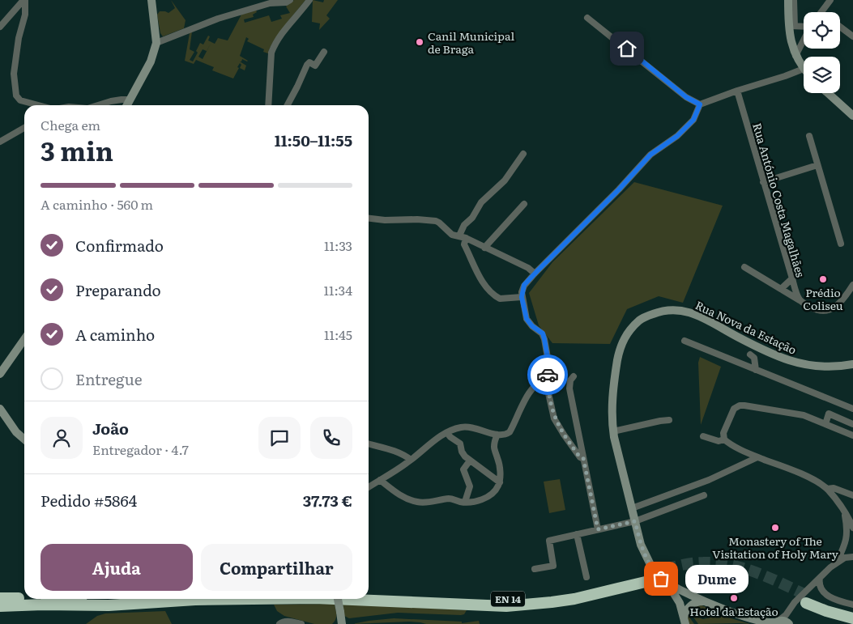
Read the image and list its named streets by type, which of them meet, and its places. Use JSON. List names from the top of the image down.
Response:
{
  "streets": {
    "highway": ["EN 14"],
    "street": ["Rua António Costa Magalhães", "Rua Nova da Estação"]
  },
  "crossings": [
    ["Rua Nova da Estação", "EN 14"]
  ],
  "places": [
    "Canil Municipal de Braga",
    "Prédio Coliseu",
    "Monastery of The Visitation of Holy Mary",
    "Dume",
    "Hotel da Estação"
  ],
  "page": {
    "heading": ["3 min", "Chega em", "11:50–11:55"],
    "panel": [
      "João",
      "Entregador · 4.7",
      "Pedido #5864",
      "37.73 €"
    ],
    "bar": "A caminho · 560 m",
    "list": [
      ["Confirmado", "11:33"],
      ["Preparando", "11:34"],
      ["A caminho", "11:45"],
      "Entregue"
    ],
    "buttons": ["Ajuda", "Compartilhar"],
    "bubble": "Dume"
  }
}
